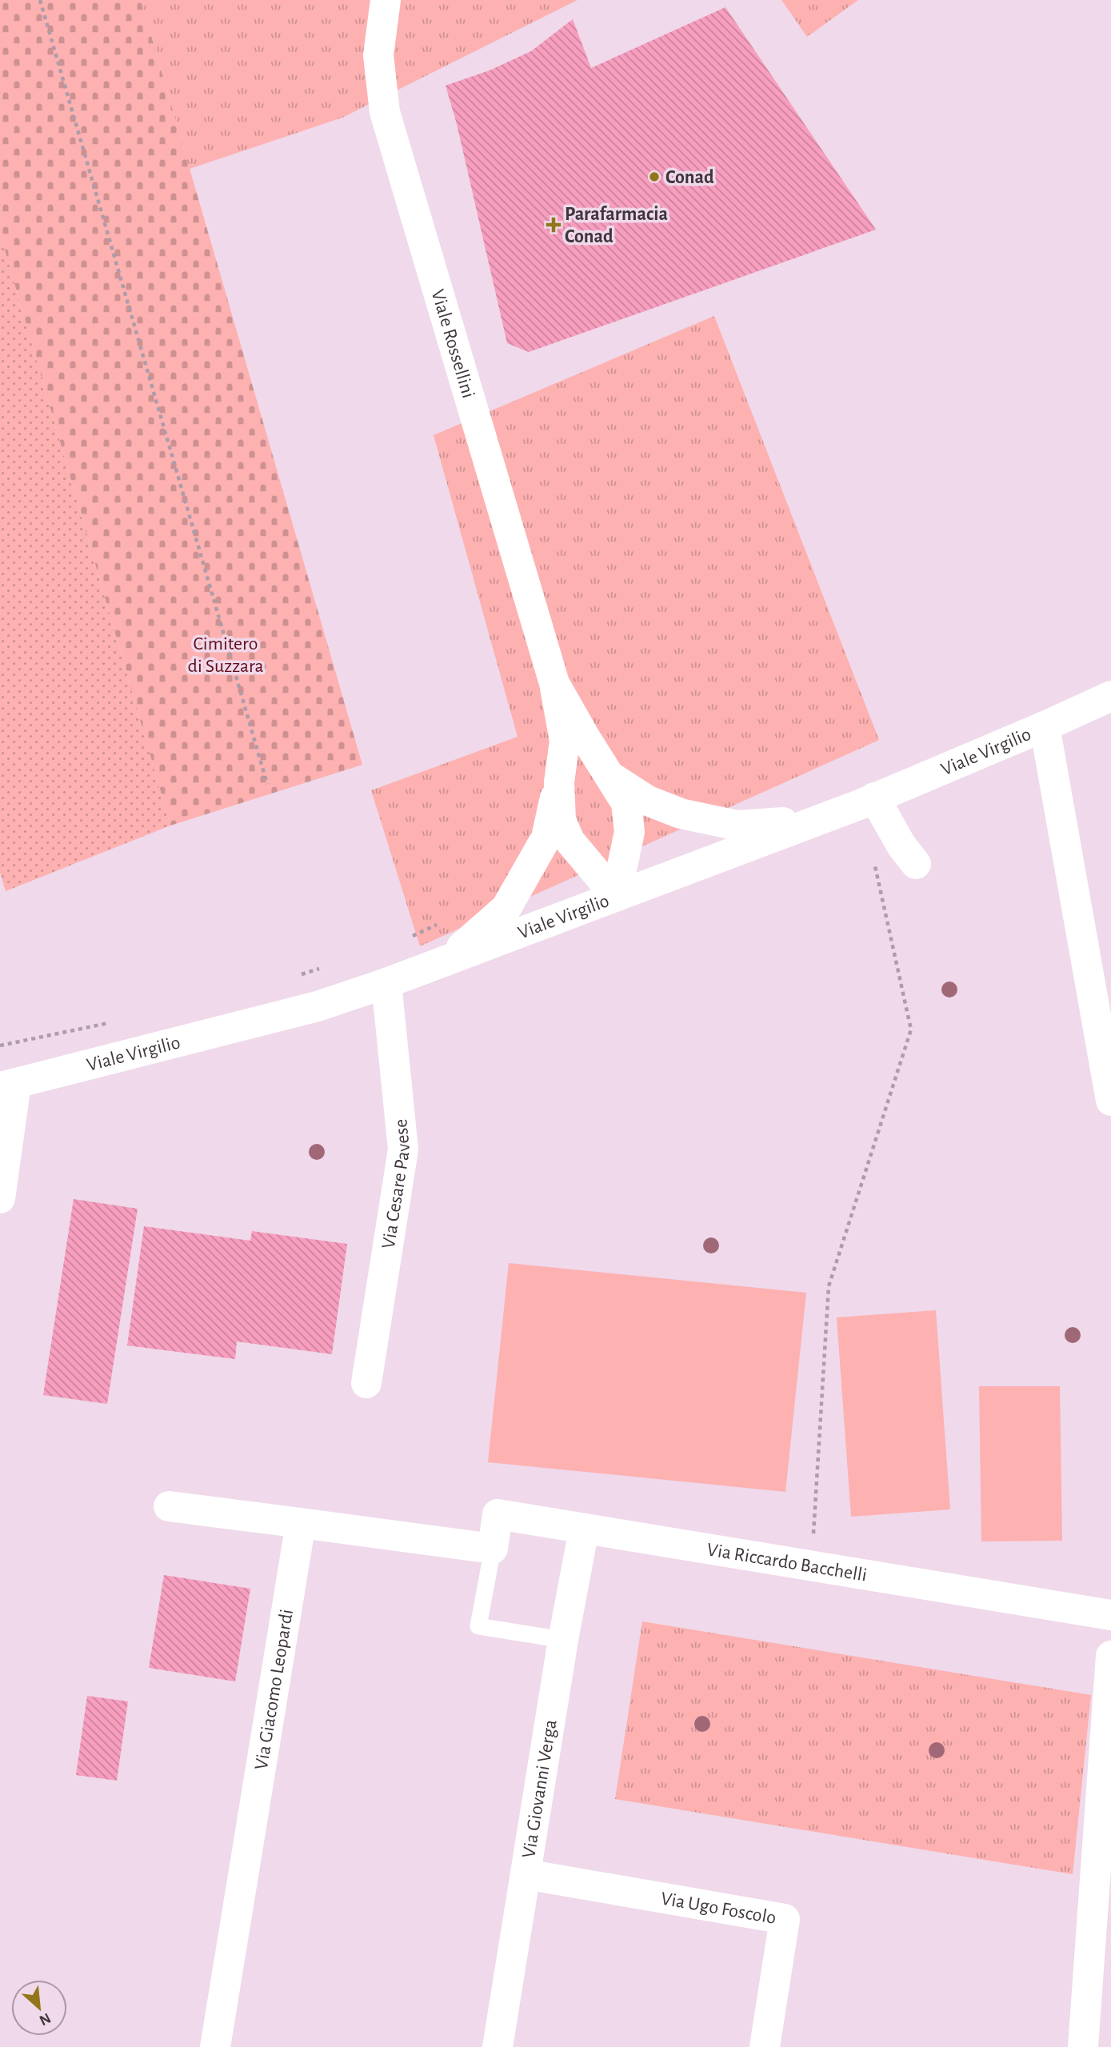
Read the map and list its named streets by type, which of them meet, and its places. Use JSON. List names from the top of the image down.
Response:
{
  "streets": {
    "street": [
      "Viale Rossellini",
      "Viale Virgilio",
      "Via Cesare Pavese",
      "Via Riccardo Bacchelli",
      "Via Giacomo Leopardi",
      "Via Giovanni Verga",
      "Via Ugo Foscolo"
    ]
  },
  "crossings": [
    ["Viale Virgilio", "Via Cesare Pavese"],
    ["Via Riccardo Bacchelli", "Via Giovanni Verga"],
    ["Via Giovanni Verga", "Via Ugo Foscolo"]
  ],
  "parks": ["Cimitero di Suzzara"],
  "places": {
    "other": ["Conad"],
    "health": ["Parafarmacia Conad"]
  },
  "north": "bottom right"
}
